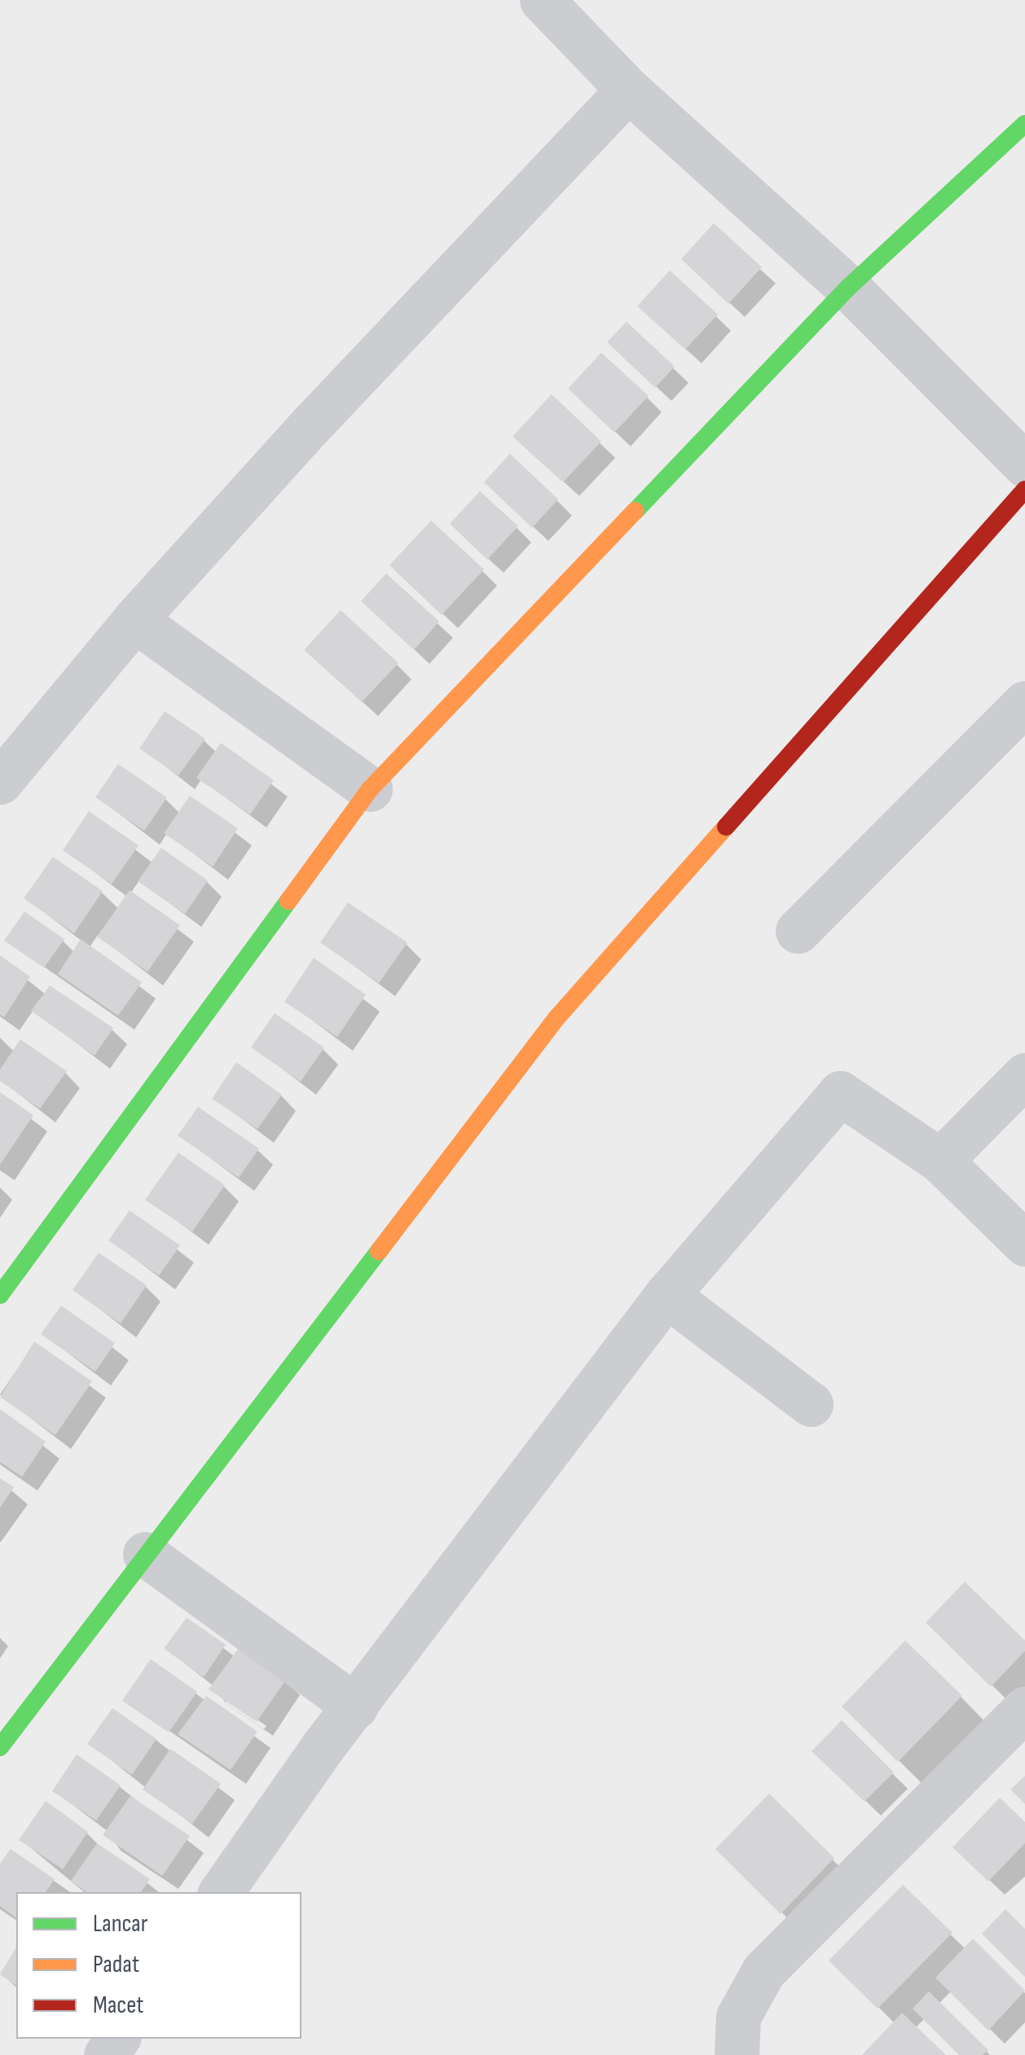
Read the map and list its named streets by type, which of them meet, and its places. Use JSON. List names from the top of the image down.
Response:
{
  "legend": ["Lancar", "Padat", "Macet"]
}
